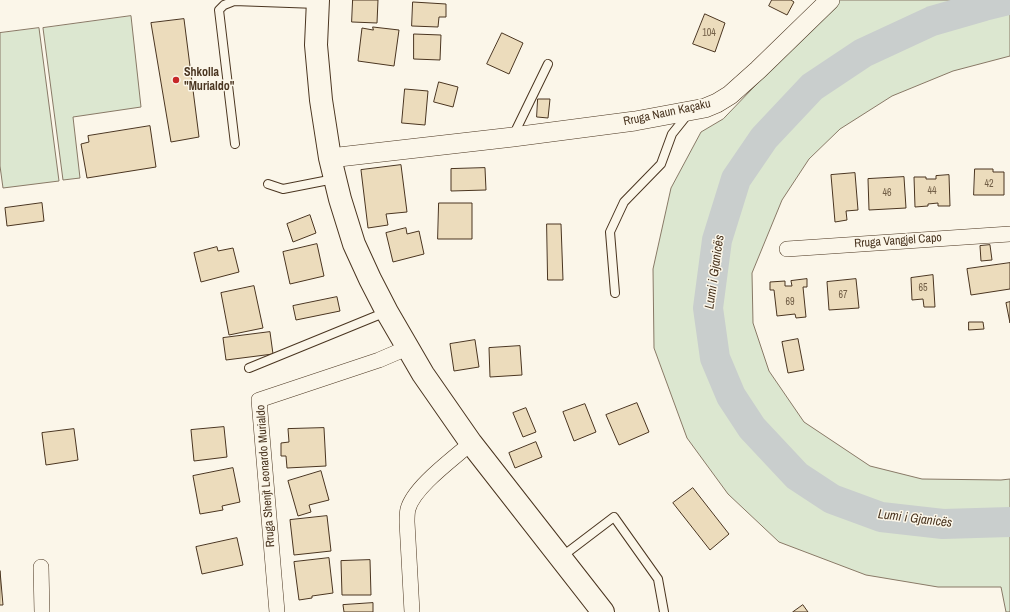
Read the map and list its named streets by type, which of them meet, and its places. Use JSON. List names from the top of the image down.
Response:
{
  "streets": {
    "street": ["Rruga Naun Kaçaku", "Rruga Vangjel Capo", "Rruga Shenjt Leonardo Murialdo"]
  },
  "water": ["Lumi i Gjanicës"],
  "places": ["Shkolla \"Murialdo\""],
  "house_numbers": [
    "104",
    "42",
    "44",
    "46",
    "65",
    "67",
    "69"
  ]
}
